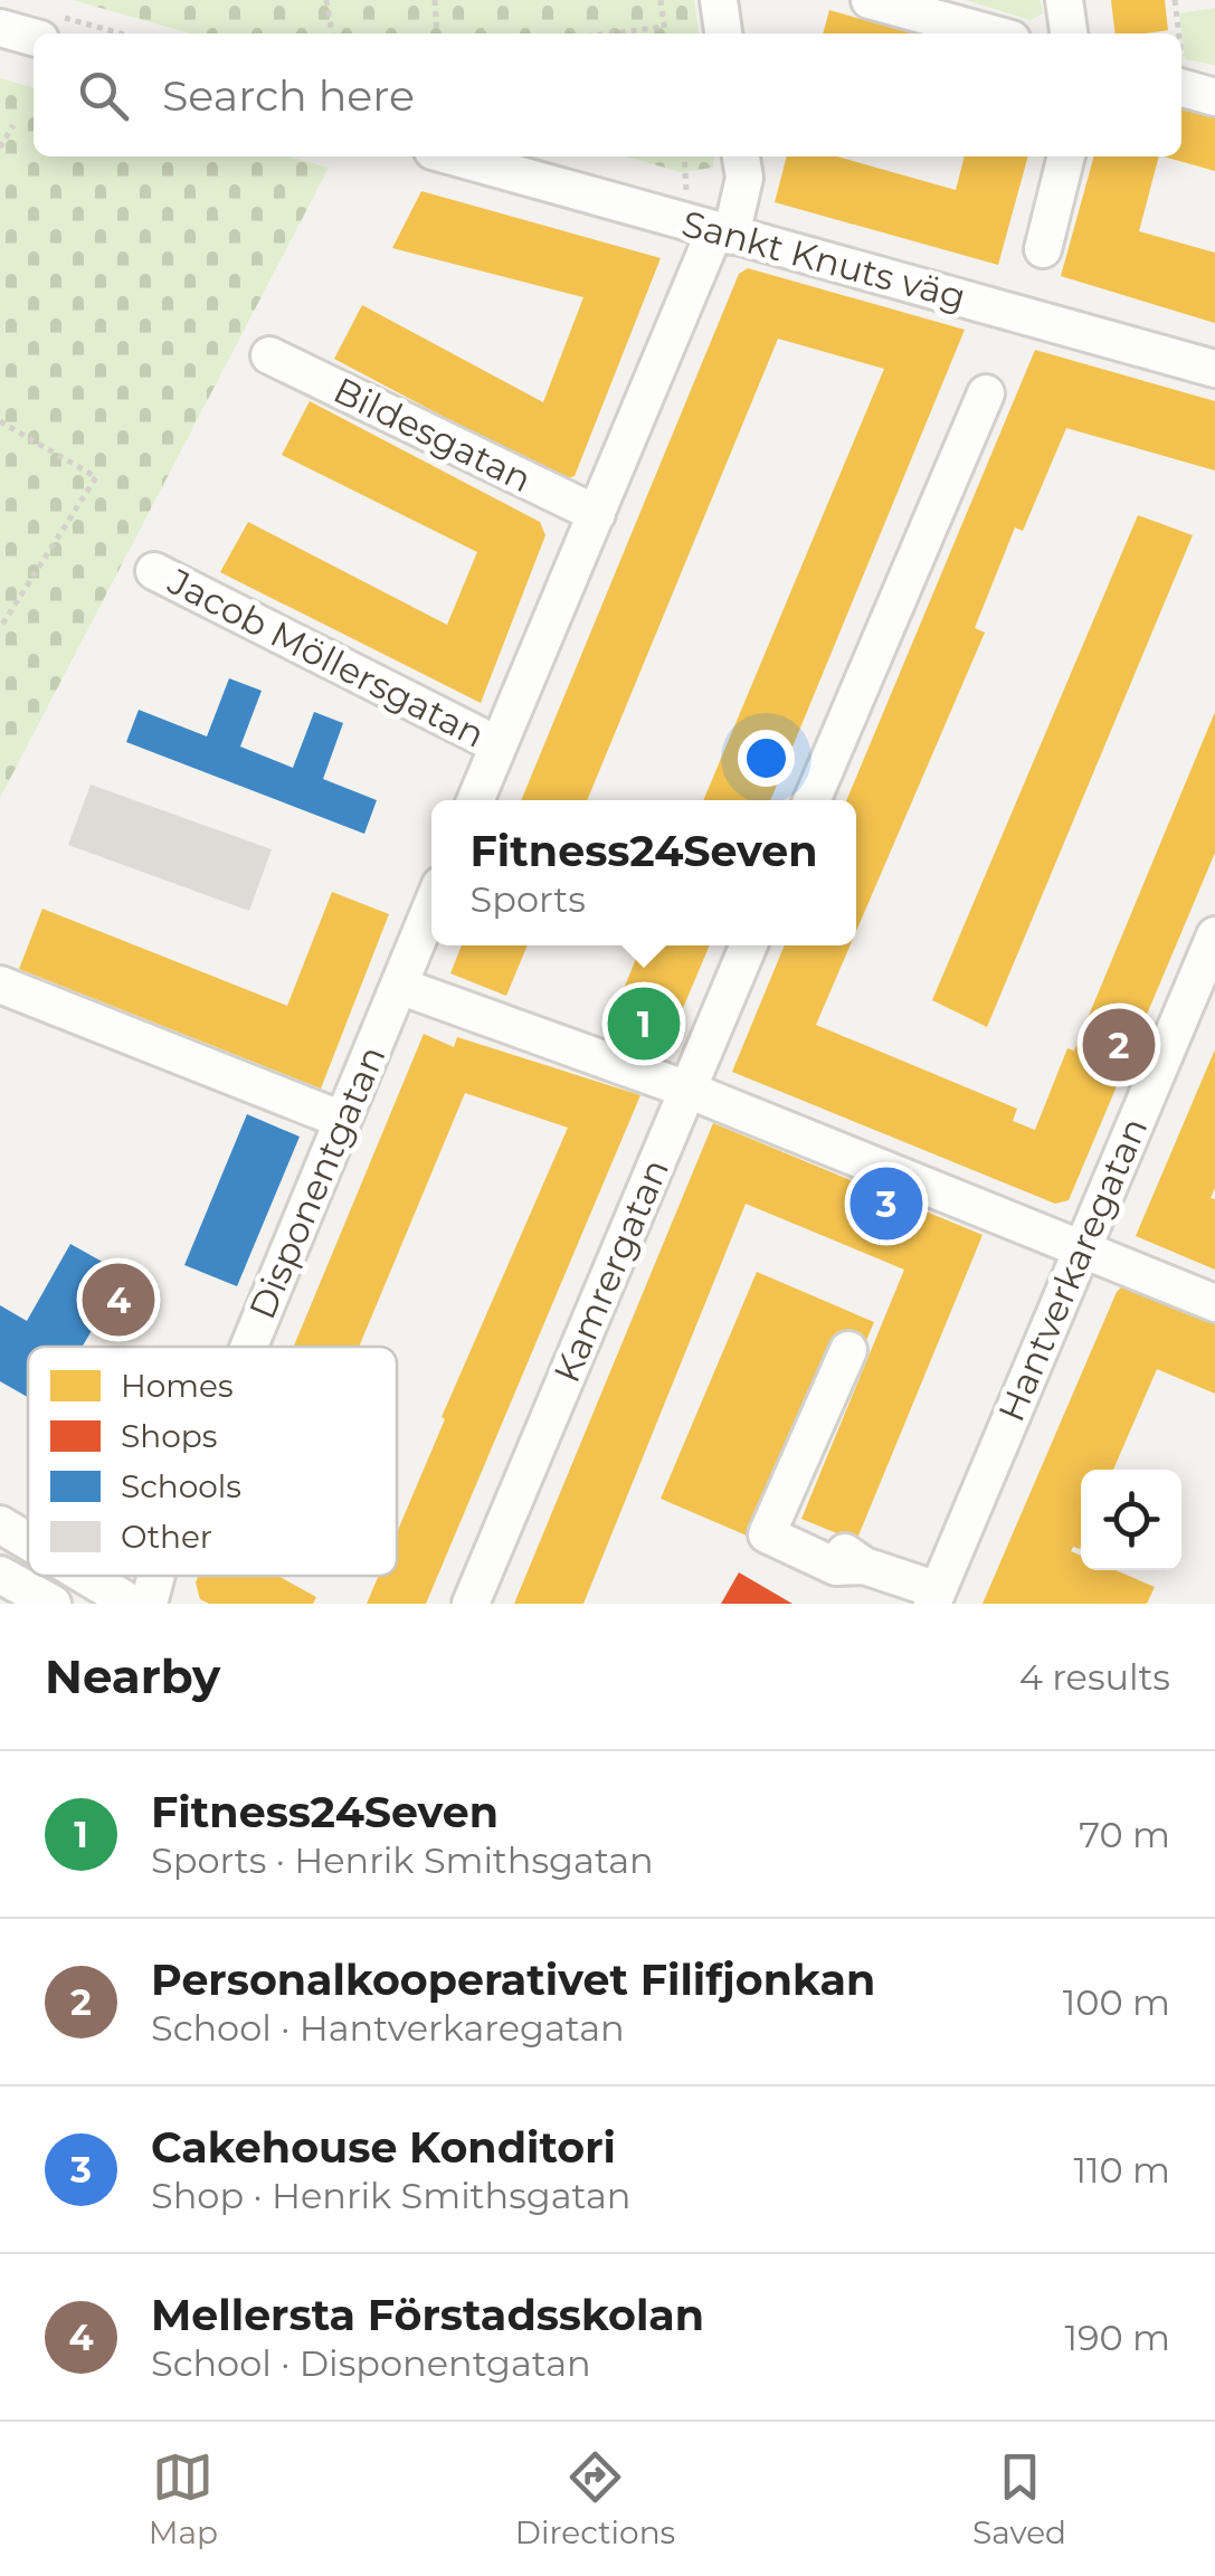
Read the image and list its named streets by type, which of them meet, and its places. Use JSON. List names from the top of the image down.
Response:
{
  "streets": {
    "street": [
      "Sankt Knuts väg",
      "Bildesgatan",
      "Jacob Möllersgatan",
      "Disponentgatan",
      "Hantverkaregatan",
      "Kamrergatan"
    ]
  },
  "legend": [
    "Homes",
    "Shops",
    "Schools",
    "Other"
  ],
  "page": {
    "search": "Search here",
    "popup": ["Fitness24Seven", "Sports"],
    "pins": [
      "1",
      "2",
      "3",
      "4"
    ],
    "heading": ["Nearby", "4 results"],
    "list": [
      {
        "mark": "1",
        "name": "Fitness24Seven",
        "note": "Sports · Henrik Smithsgatan",
        "value": "70 m"
      },
      {
        "mark": "2",
        "name": "Personalkooperativet Filifjonkan",
        "note": "School · Hantverkaregatan",
        "value": "100 m"
      },
      {
        "mark": "3",
        "name": "Cakehouse Konditori",
        "note": "Shop · Henrik Smithsgatan",
        "value": "110 m"
      },
      {
        "mark": "4",
        "name": "Mellersta Förstadsskolan",
        "note": "School · Disponentgatan",
        "value": "190 m"
      }
    ],
    "nav": ["Map", "Directions", "Saved"]
  }
}
